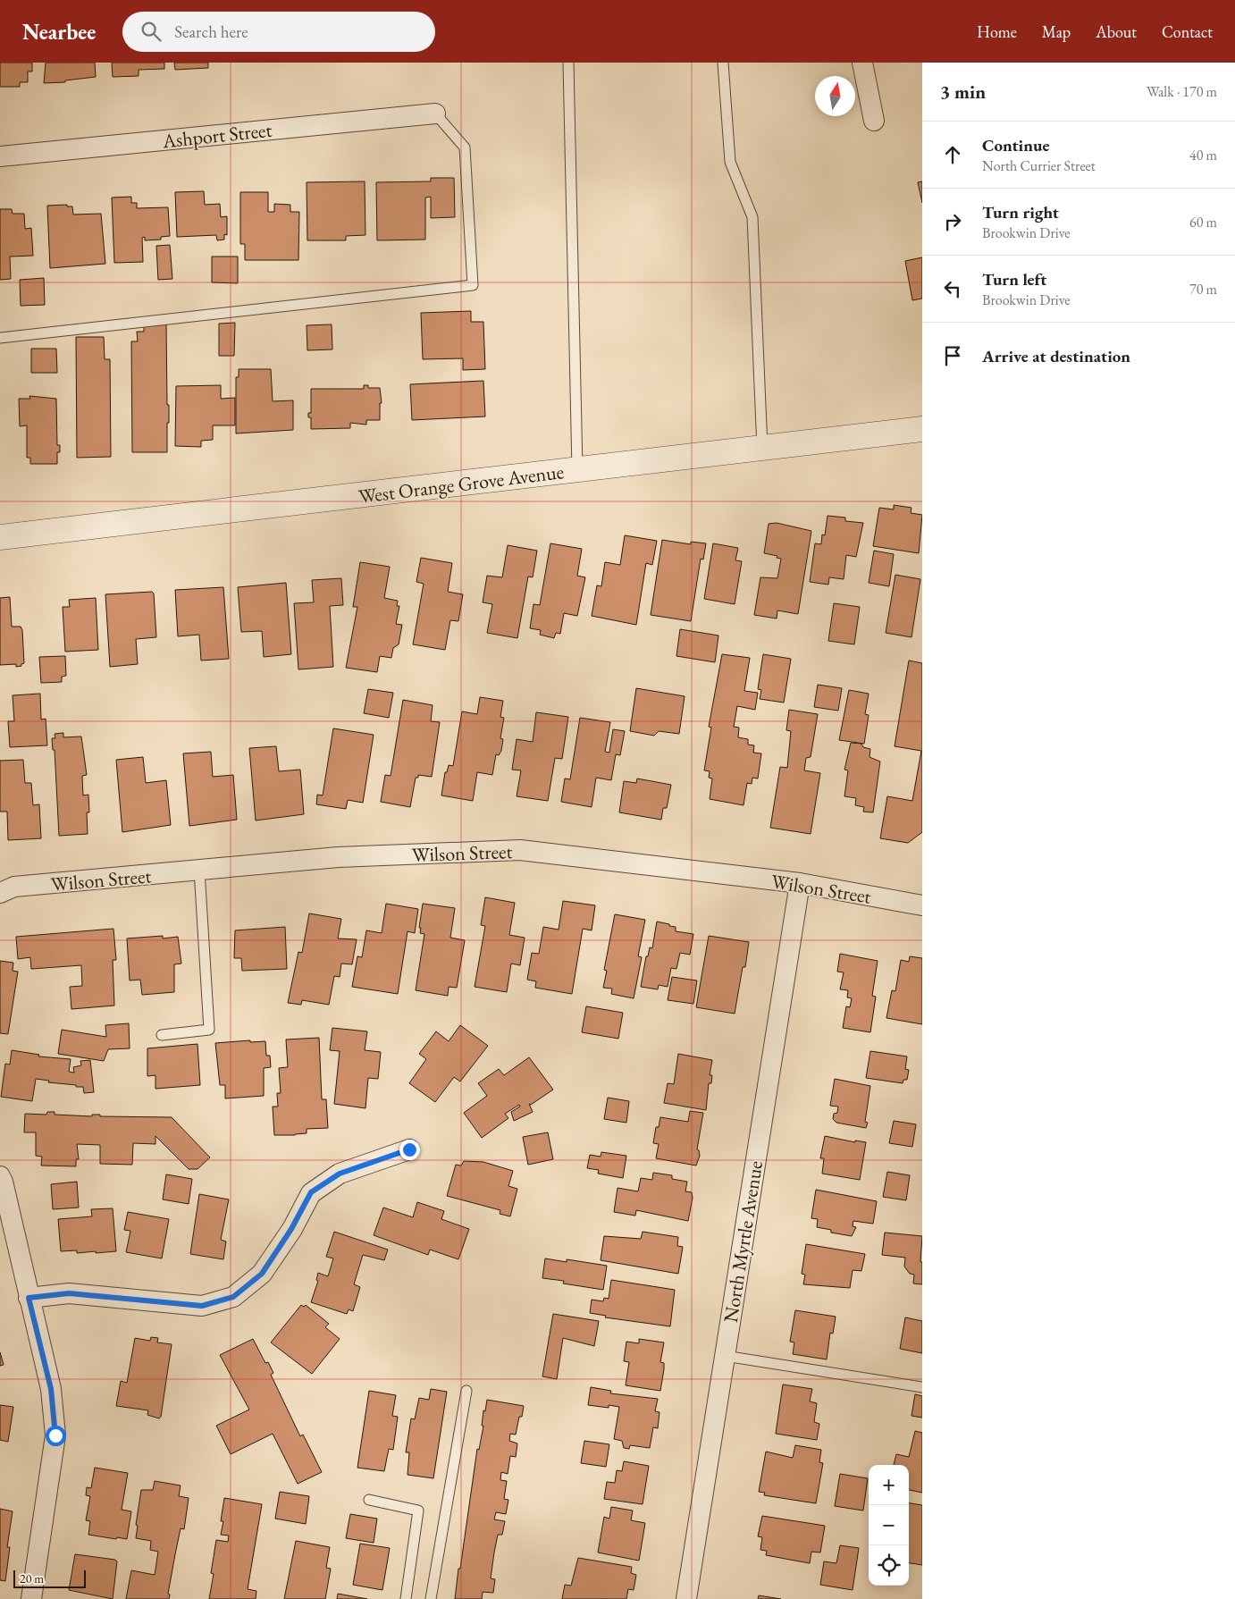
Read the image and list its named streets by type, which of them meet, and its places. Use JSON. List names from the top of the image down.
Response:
{
  "streets": {
    "street": [
      "Ashport Street",
      "West Orange Grove Avenue",
      "Wilson Street",
      "North Myrtle Avenue"
    ]
  },
  "crossings": [
    ["Wilson Street", "North Myrtle Avenue"]
  ],
  "scale_bar": "20 m",
  "north": "top",
  "page": {
    "header": "Nearbee",
    "search": "Search here",
    "nav": [
      "Home",
      "Map",
      "About",
      "Contact"
    ],
    "heading": ["3 min", "Walk · 170 m"],
    "list": [
      ["Continue", "North Currier Street", "40 m"],
      ["Turn right", "Brookwin Drive", "60 m"],
      ["Turn left", "Brookwin Drive", "70 m"],
      "Arrive at destination"
    ],
    "map_buttons": ["+", "−"],
    "scale": "20 m"
  }
}
